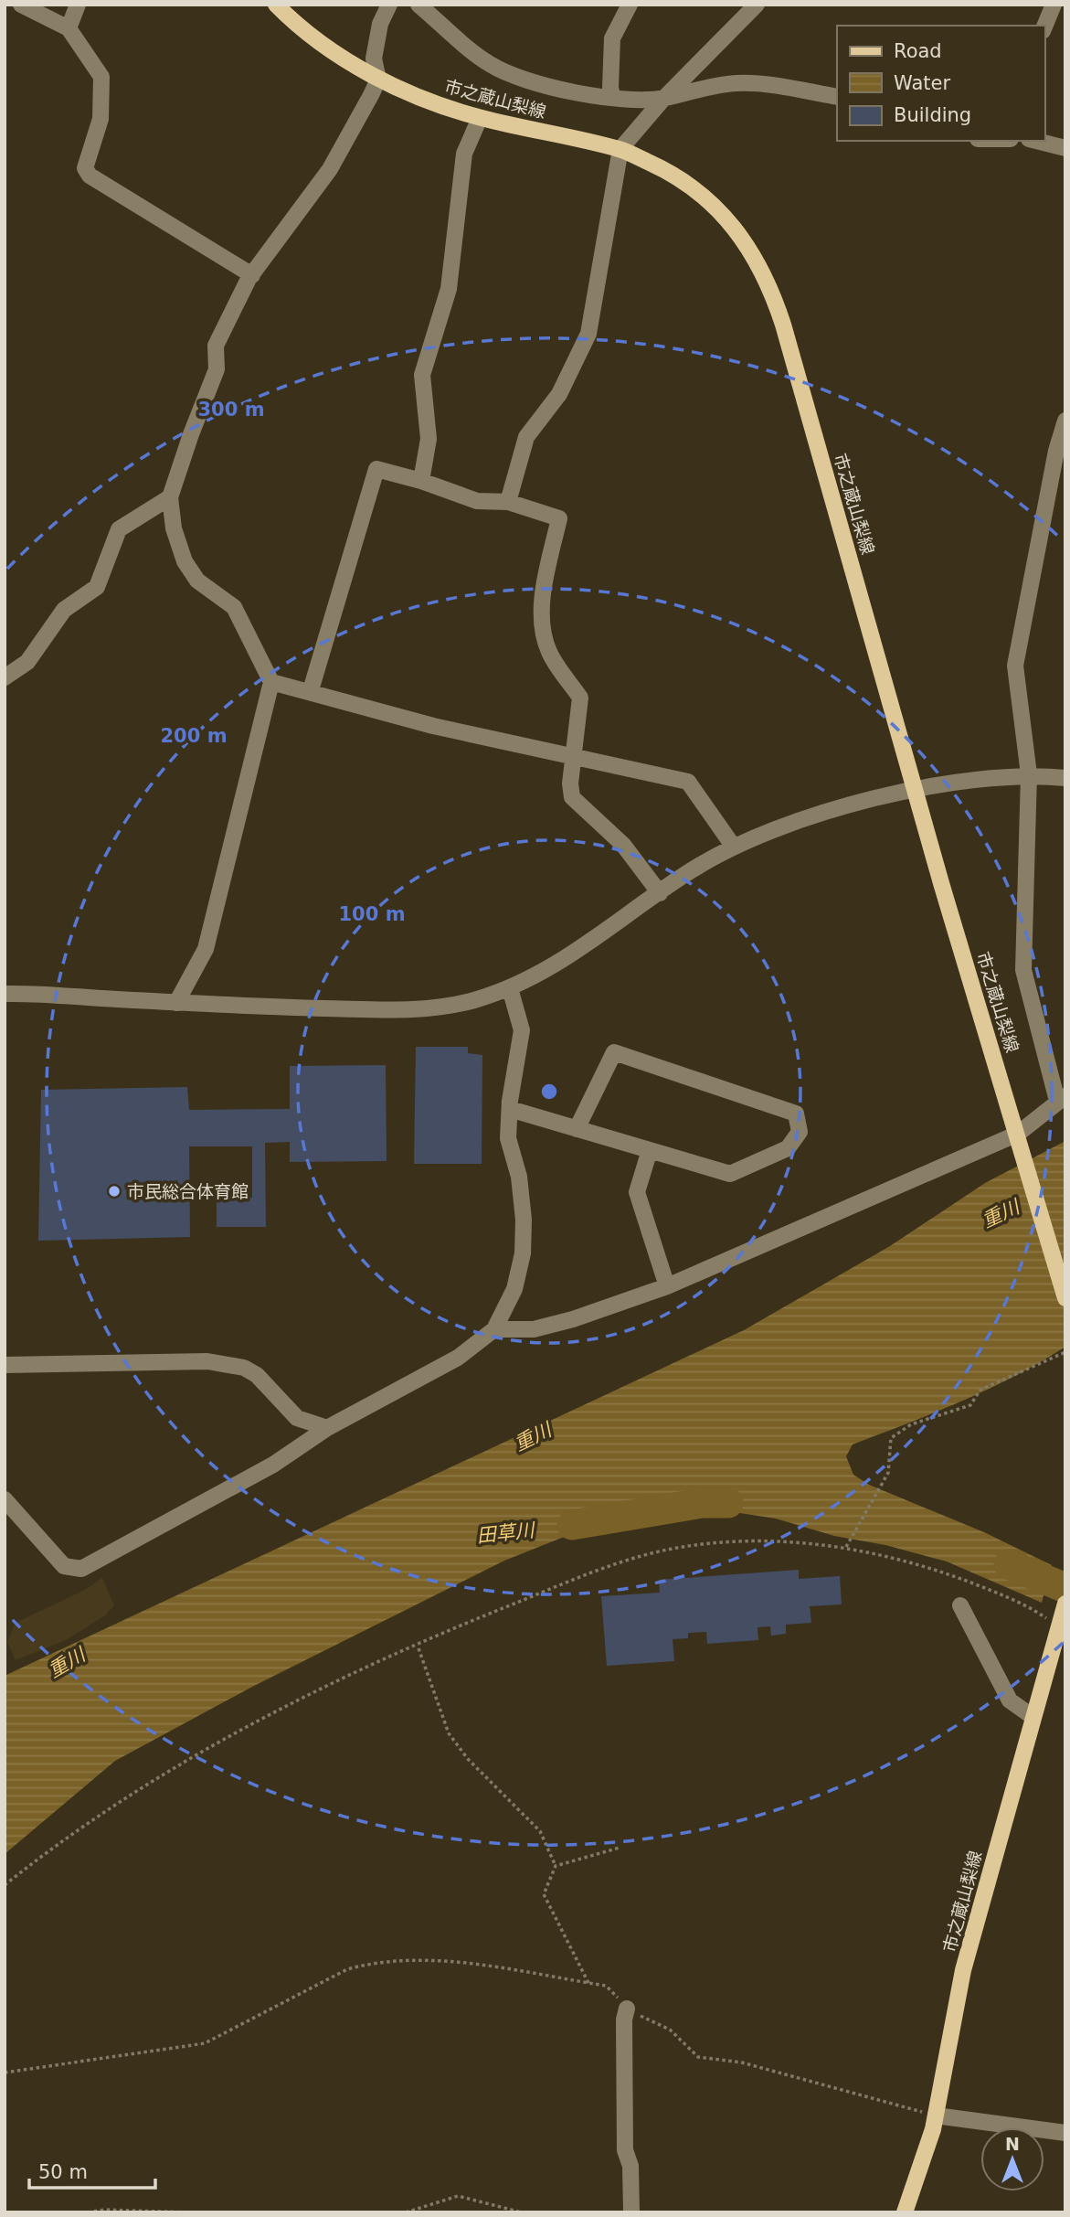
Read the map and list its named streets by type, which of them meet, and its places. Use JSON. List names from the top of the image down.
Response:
{
  "streets": {
    "main road": ["市之蔵山梨線"]
  },
  "water": ["重川", "田草川"],
  "places": ["市民総合体育館"],
  "legend": ["Road", "Water", "Building"],
  "scale_bar": "50 m",
  "north": "top",
  "rings": ["300 m", "200 m", "100 m"]
}
